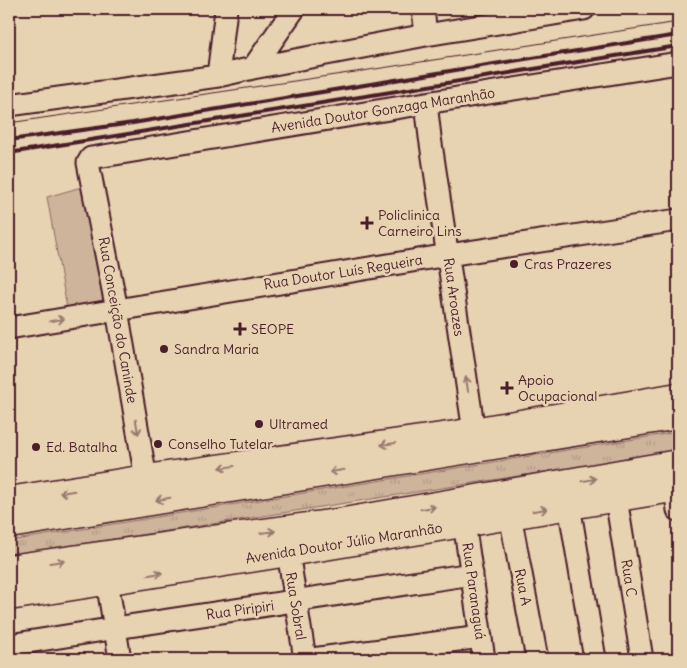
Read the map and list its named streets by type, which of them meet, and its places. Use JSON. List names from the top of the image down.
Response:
{
  "streets": {
    "main road": ["Avenida Doutor Júlio Maranhão"],
    "street": [
      "Avenida Doutor Gonzaga Maranhão",
      "Rua Doutor Luís Regueira",
      "Rua Aroazes",
      "Rua Conceição do Caninde",
      "Rua C",
      "Rua A",
      "Rua Paranaguá",
      "Rua Sobral",
      "Rua Piripiri"
    ]
  },
  "crossings": [
    ["Avenida Doutor Gonzaga Maranhão", "Rua Aroazes"],
    ["Avenida Doutor Gonzaga Maranhão", "Rua Conceição do Caninde"],
    ["Rua Doutor Luís Regueira", "Rua Aroazes"],
    ["Rua Doutor Luís Regueira", "Rua Conceição do Caninde"],
    ["Avenida Doutor Júlio Maranhão", "Rua C"],
    ["Avenida Doutor Júlio Maranhão", "Rua A"],
    ["Avenida Doutor Júlio Maranhão", "Rua Paranaguá"],
    ["Avenida Doutor Júlio Maranhão", "Rua Sobral"],
    ["Rua Paranaguá", "Rua Piripiri"],
    ["Rua Sobral", "Rua Piripiri"]
  ],
  "one_way": ["Rua Aroazes", "Rua Conceição do Caninde"],
  "places": {
    "health": ["Policlinica Carneiro Lins", "SEOPE", "Apoio Ocupacional"],
    "other": [
      "Cras Prazeres",
      "Sandra Maria",
      "Ultramed",
      "Conselho Tutelar",
      "Ed. Batalha"
    ]
  }
}
